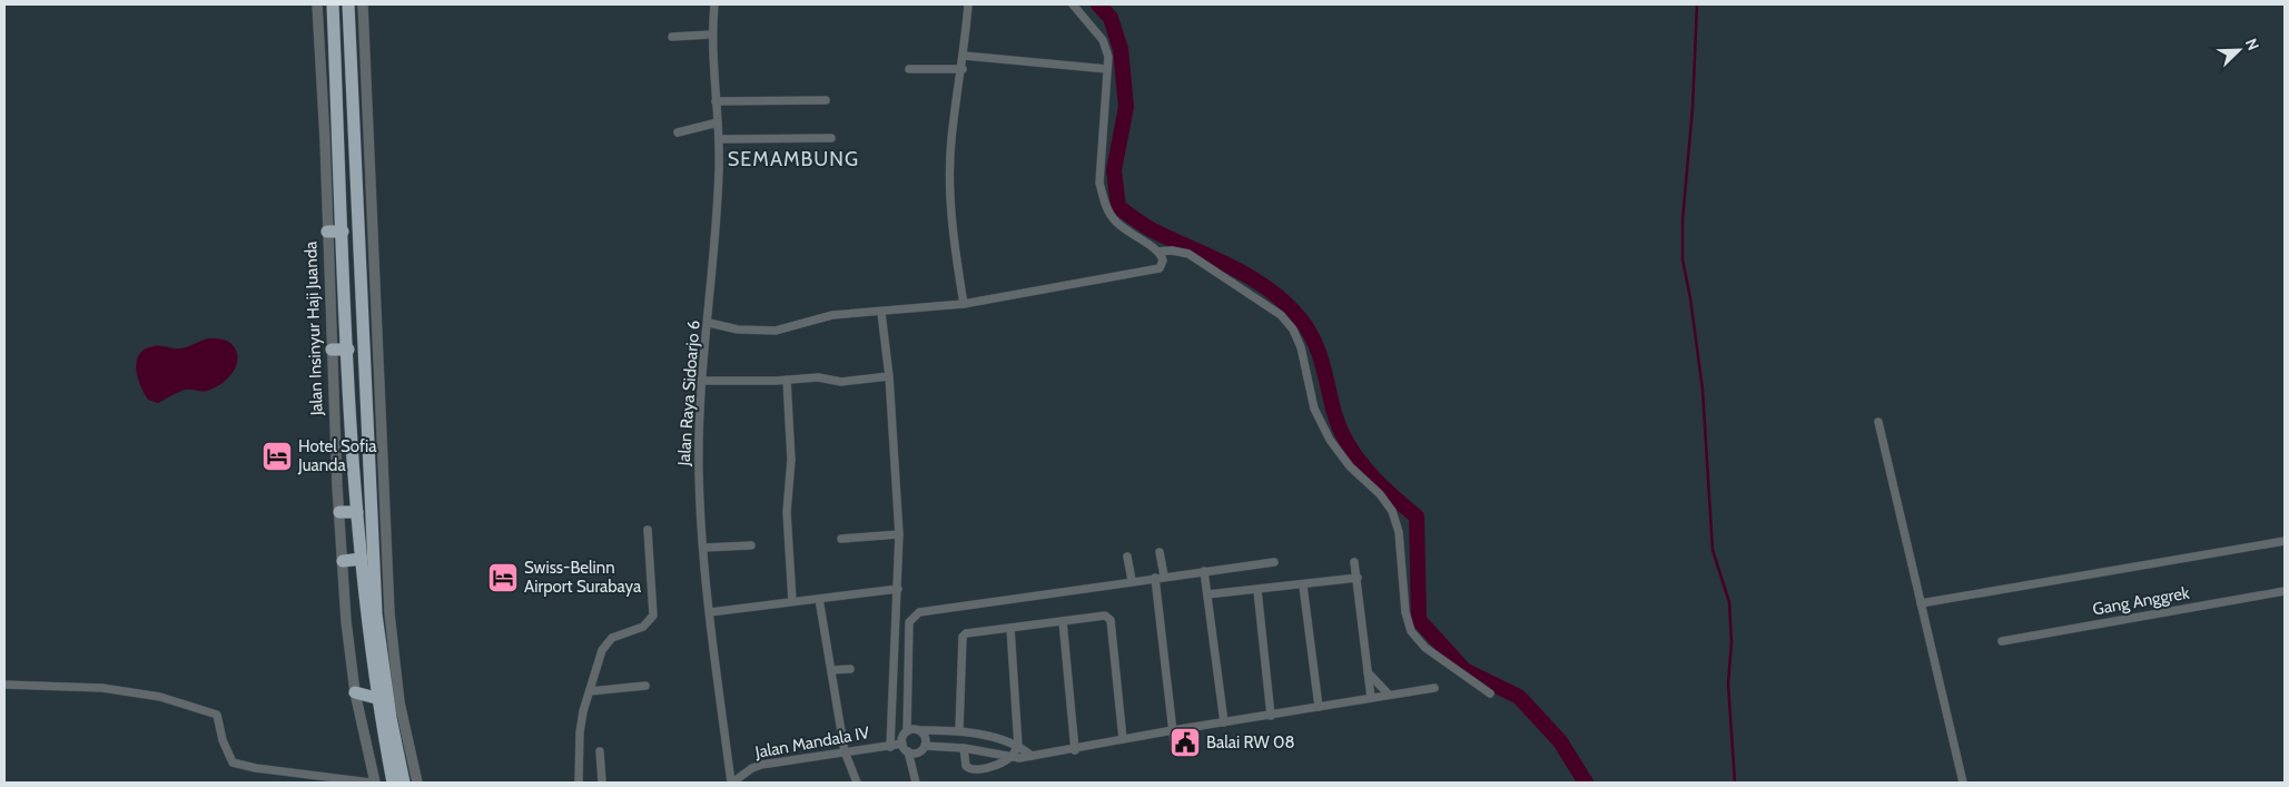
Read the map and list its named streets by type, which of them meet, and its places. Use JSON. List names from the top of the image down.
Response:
{
  "streets": {
    "highway": ["Jalan Insinyur Haji Juanda"],
    "street": ["Jalan Raya Sidoarjo 6", "Gang Anggrek", "Jalan Mandala IV"]
  },
  "crossings": [
    ["Jalan Raya Sidoarjo 6", "Jalan Mandala IV"]
  ],
  "districts": ["SEMAMBUNG"],
  "places": {
    "hotel": ["Hotel Sofia Juanda", "Swiss-Belinn Airport Surabaya"],
    "public building": ["Balai RW 08"]
  },
  "north": "top right"
}
